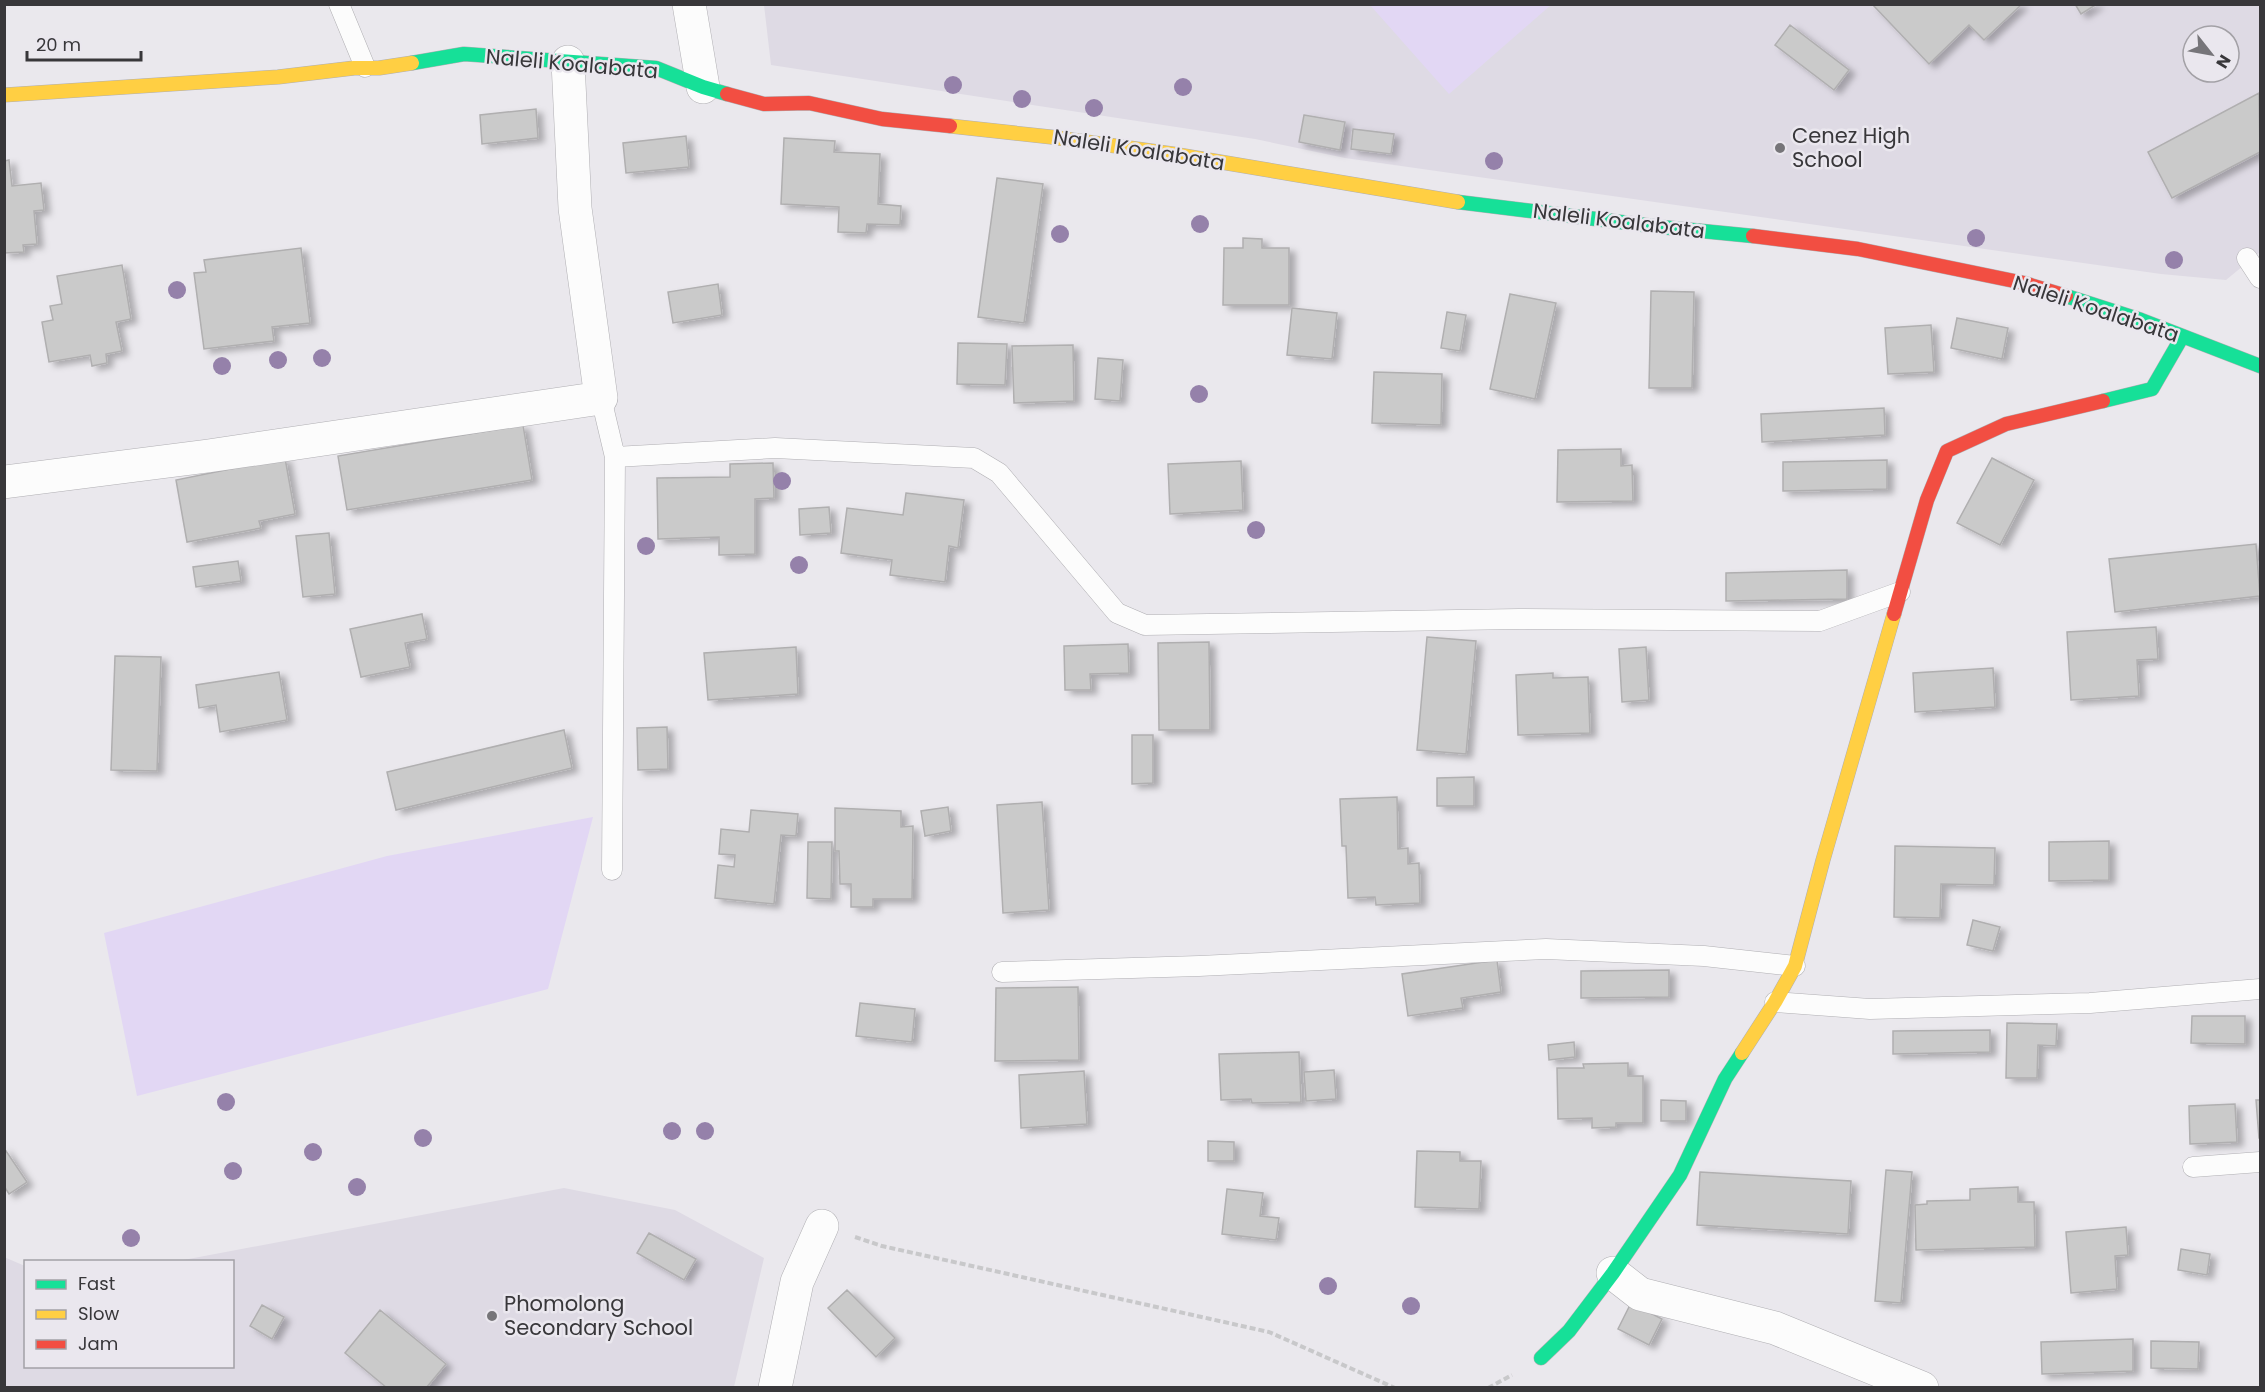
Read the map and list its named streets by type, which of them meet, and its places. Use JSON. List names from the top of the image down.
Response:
{
  "streets": {
    "street": ["Naleli Koalabata"]
  },
  "places": ["Cenez High School", "Phomolong Secondary School"],
  "legend": ["Fast", "Slow", "Jam"],
  "scale_bar": "20 m",
  "north": "bottom right"
}
